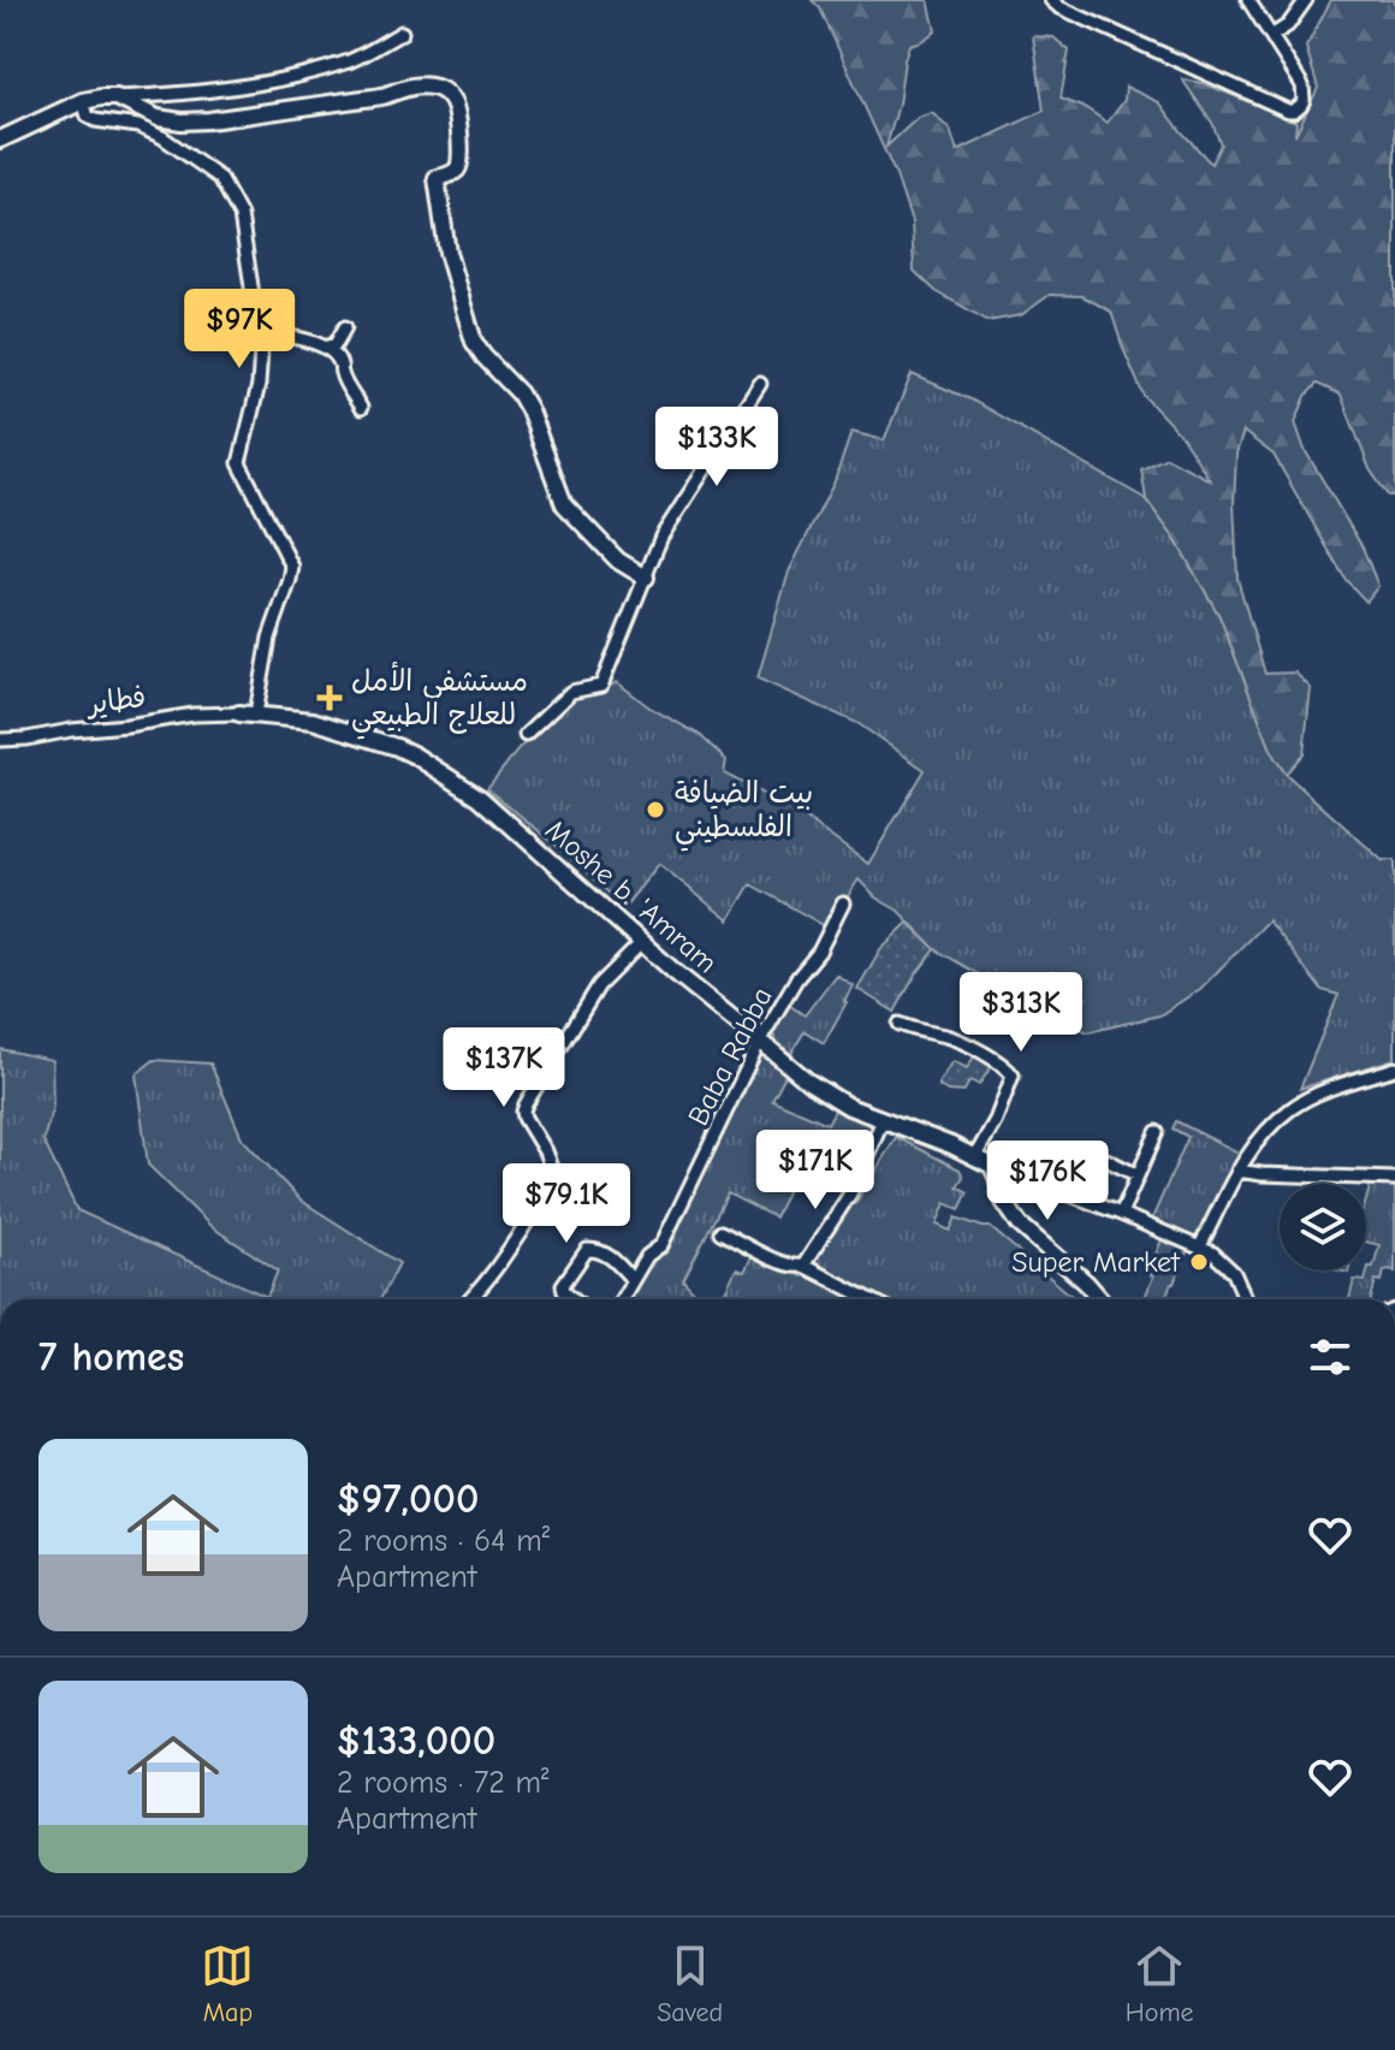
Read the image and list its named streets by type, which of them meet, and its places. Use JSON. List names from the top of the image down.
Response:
{
  "streets": {
    "street": ["فطاير", "Moshe b. 'Amram", "Baba Rabba"]
  },
  "crossings": [
    ["فطاير", "Moshe b. 'Amram"],
    ["Moshe b. 'Amram", "Baba Rabba"]
  ],
  "places": {
    "health": ["مستشفى الأمل للعلاج الطبيعي"],
    "other": ["بيت الضيافة الفلسطيني", "Super Market"]
  },
  "page": {
    "price": [
      "$97K",
      "$133K",
      "$313K",
      "$137K",
      "$171K",
      "$176K",
      "$79.1K"
    ],
    "heading": "7 homes",
    "list": [
      {
        "name": "$97,000",
        "note": "2 rooms · 64 m² · Apartment"
      },
      {
        "name": "$133,000",
        "note": "2 rooms · 72 m² · Apartment"
      }
    ],
    "tabs": ["Map", "Saved", "Home"]
  }
}
